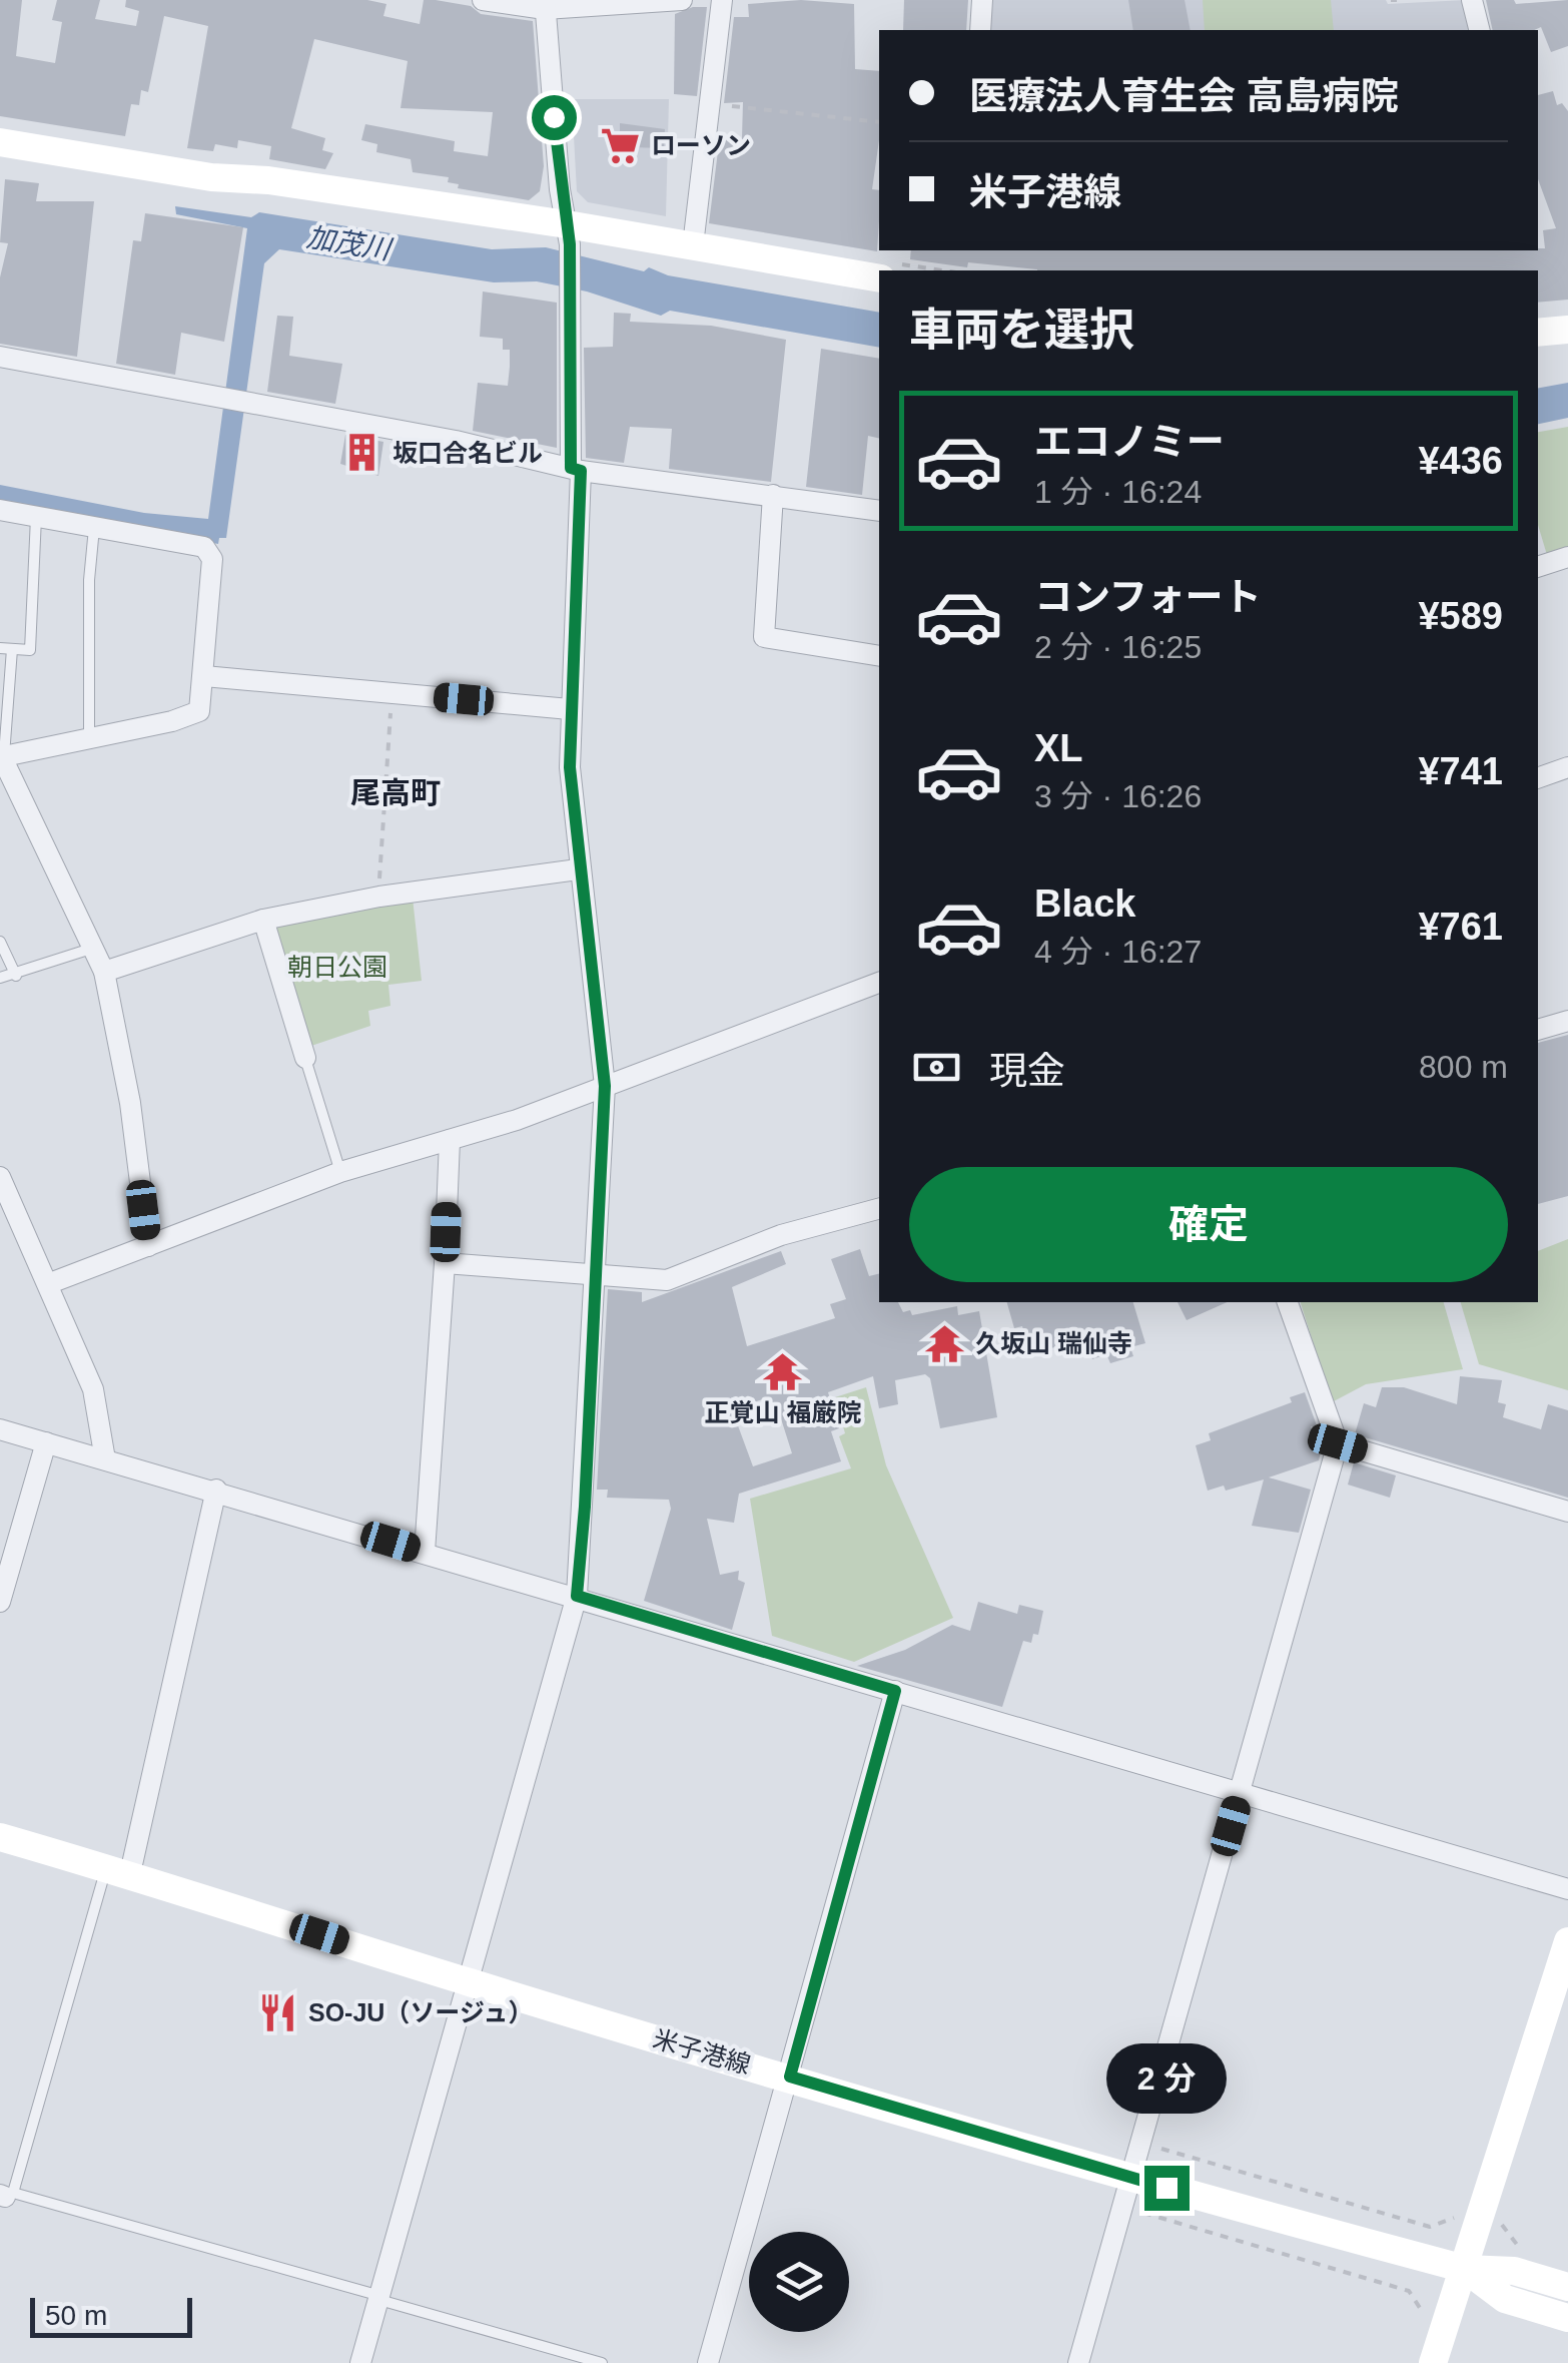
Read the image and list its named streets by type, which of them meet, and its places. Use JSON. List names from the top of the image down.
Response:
{
  "streets": {
    "main road": ["米子港線"]
  },
  "districts": ["尾高町"],
  "water": ["加茂川"],
  "parks": ["朝日公園"],
  "places": {
    "supermarket": ["ローソン"],
    "building": ["坂口合名ビル"],
    "temple": ["久坂山 瑞仙寺", "正覚山 福厳院"],
    "restaurant": ["SO-JU（ソージュ）"]
  },
  "scale_bar": "50 m",
  "page": {
    "banner": ["医療法人育生会 高島病院", "米子港線"],
    "heading": "車両を選択",
    "list": [
      {
        "name": "エコノミー",
        "note": "1 分 · 16:24",
        "value": "¥436"
      },
      {
        "name": "コンフォート",
        "note": "2 分 · 16:25",
        "value": "¥589"
      },
      {
        "name": "XL",
        "note": "3 分 · 16:26",
        "value": "¥741"
      },
      {
        "name": "Black",
        "note": "4 分 · 16:27",
        "value": "¥761"
      }
    ],
    "pay": ["現金", "800 m"],
    "buttons": "確定",
    "bubble": "2 分",
    "scale": "50 m"
  }
}
